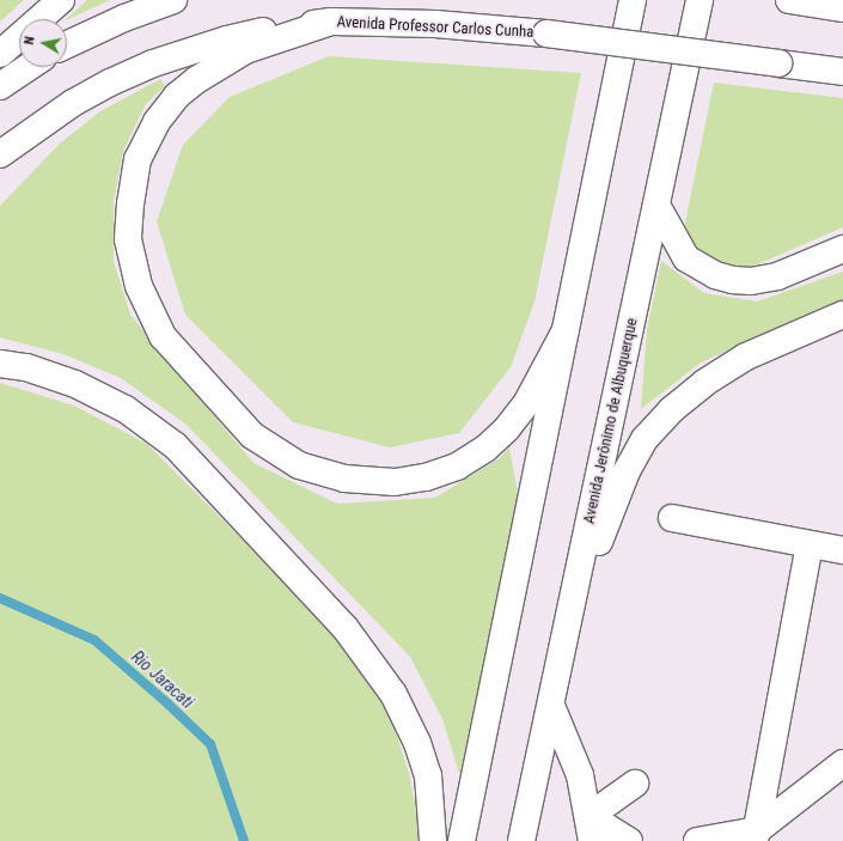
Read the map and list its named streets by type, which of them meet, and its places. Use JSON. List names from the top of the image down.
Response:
{
  "streets": {
    "main road": ["Avenida Professor Carlos Cunha", "Avenida Jerônimo de Albuquerque"]
  },
  "water": ["Rio Jaracati"],
  "north": "left"
}
